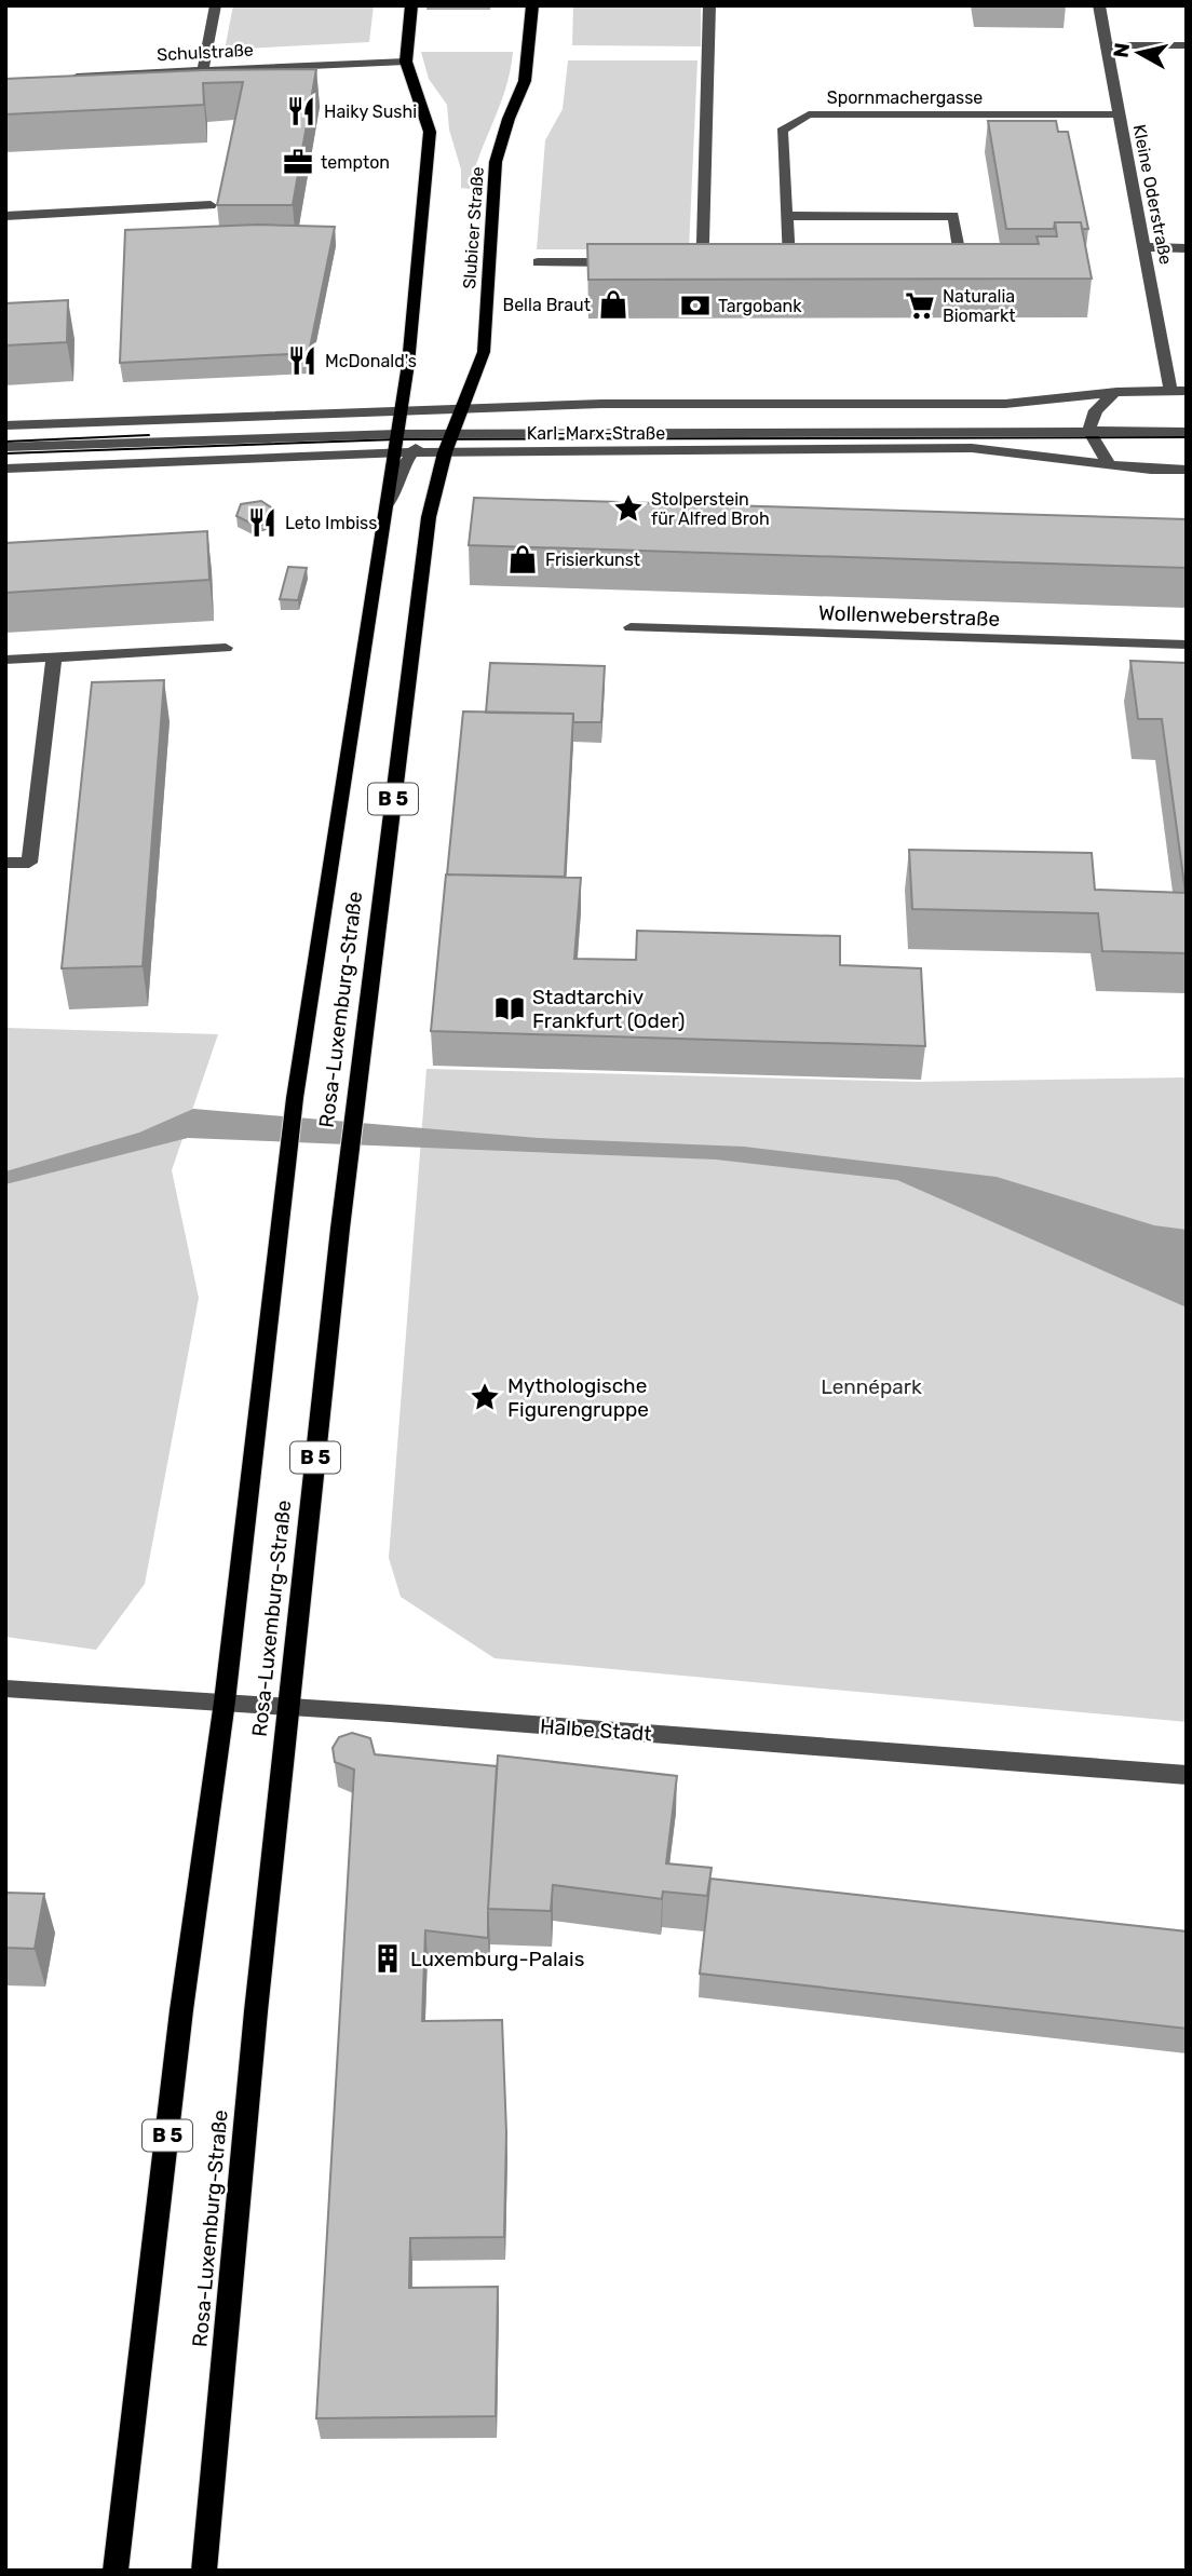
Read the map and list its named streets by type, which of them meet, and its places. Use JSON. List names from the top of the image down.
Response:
{
  "streets": {
    "main road": ["Slubicer Straße", "B 5", "Rosa-Luxemburg-Straße"],
    "street": [
      "Schulstraße",
      "Spornmachergasse",
      "Kleine Oderstraße",
      "Karl-Marx-Straße",
      "Wollenweberstraße",
      "Halbe Stadt"
    ]
  },
  "crossings": [
    ["Spornmachergasse", "Kleine Oderstraße"],
    ["Kleine Oderstraße", "Karl-Marx-Straße"],
    ["Slubicer Straße", "Karl-Marx-Straße"],
    ["Slubicer Straße", "Rosa-Luxemburg-Straße"],
    ["Karl-Marx-Straße", "Rosa-Luxemburg-Straße"],
    ["Rosa-Luxemburg-Straße", "Halbe Stadt"]
  ],
  "parks": ["Lennépark"],
  "places": {
    "restaurant": ["Haiky Sushi", "McDonald's", "Leto Imbiss"],
    "office": ["tempton"],
    "shop": ["Bella Braut", "Frisierkunst"],
    "bank": ["Targobank"],
    "supermarket": ["Naturalia Biomarkt"],
    "place": ["Stolperstein für Alfred Broh", "Mythologische Figurengruppe"],
    "library": ["Stadtarchiv Frankfurt (Oder)"],
    "building": ["Luxemburg-Palais"]
  },
  "north": "left"
}
